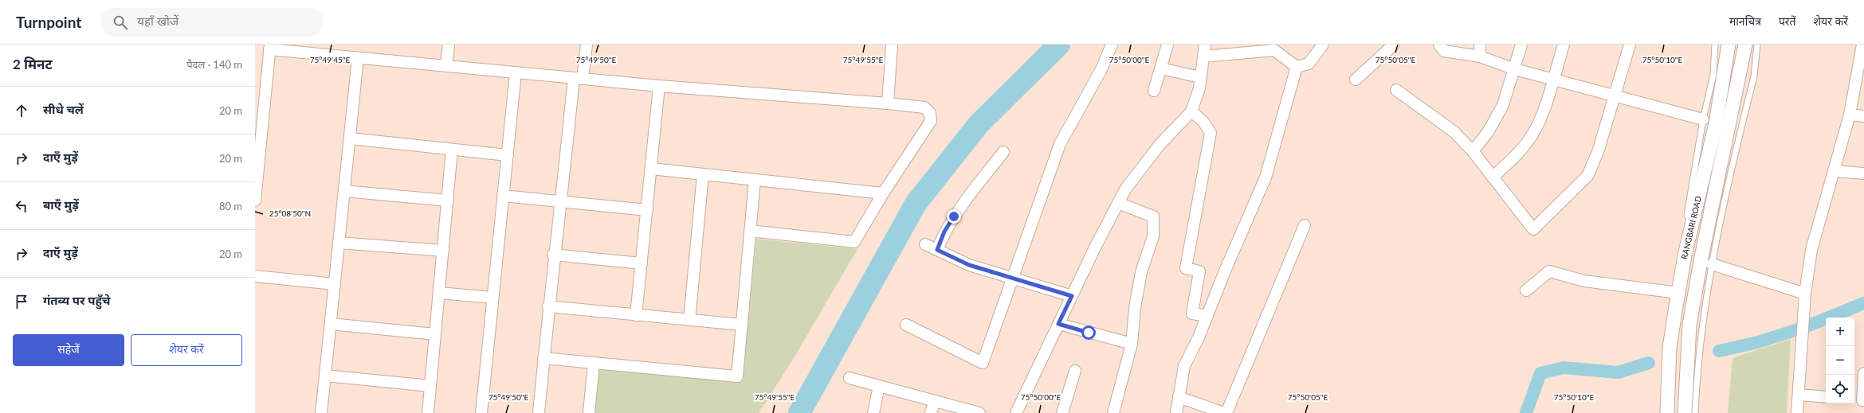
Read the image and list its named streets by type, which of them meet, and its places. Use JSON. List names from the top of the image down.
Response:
{
  "streets": {
    "street": ["RANGBARI ROAD"]
  },
  "page": {
    "header": "Turnpoint",
    "search": "यहाँ खोजें",
    "nav": ["मानचित्र", "परतें", "शेयर करें"],
    "heading": ["2 मिनट", "पैदल · 140 m"],
    "list": [
      ["सीधे चलें", "20 m"],
      ["दाएँ मुड़ें", "20 m"],
      ["बाएँ मुड़ें", "80 m"],
      ["दाएँ मुड़ें", "20 m"],
      "गंतव्य पर पहुँचे"
    ],
    "map_buttons": ["+", "−"],
    "buttons": ["सहेजें", "शेयर करें"]
  },
  "coordinates": [
    "75°50'10\"E",
    "75°49'45\"E",
    "75°49'50\"E",
    "75°49'55\"E",
    "75°50'00\"E",
    "75°50'05\"E",
    "25°08'50\"N"
  ]
}
